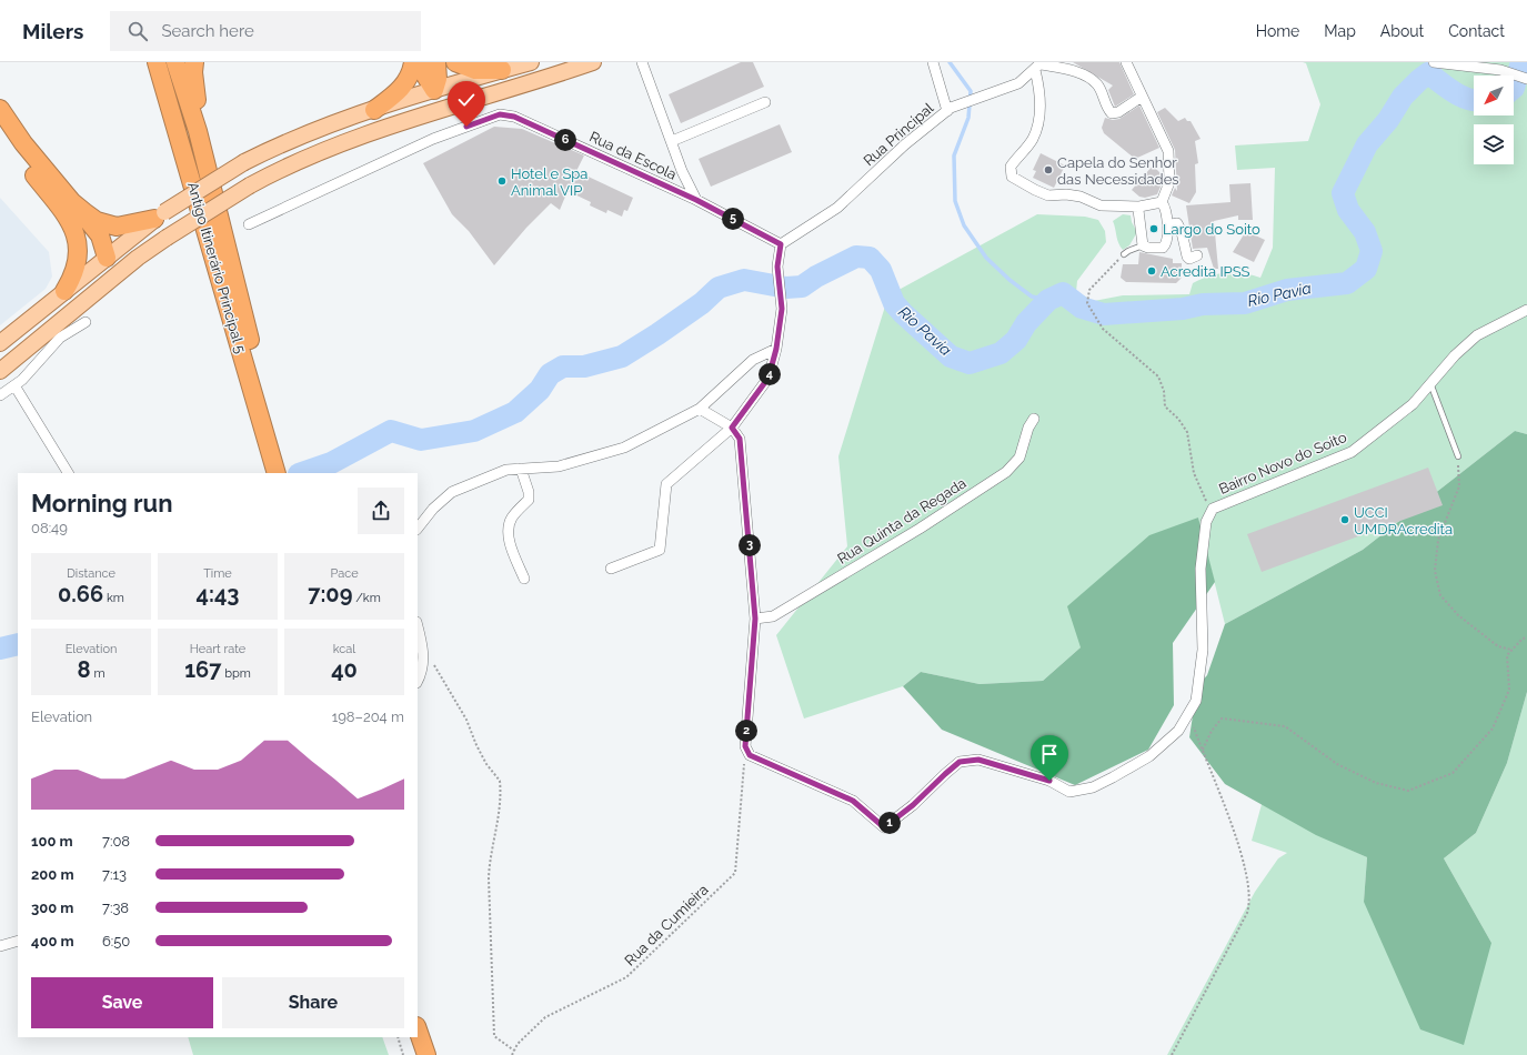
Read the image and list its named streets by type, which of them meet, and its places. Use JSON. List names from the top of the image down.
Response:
{
  "streets": {
    "highway": ["Antigo Itinerário Principal 5"],
    "street": [
      "Rua Principal",
      "Rua da Escola",
      "Bairro Novo do Soito",
      "Rua Quinta da Regada"
    ],
    "path": ["Rua da Cumieira"]
  },
  "crossings": [
    ["Rua Principal", "Rua da Escola"]
  ],
  "water": ["Rio Pavia"],
  "places": [
    "Capela do Senhor das Necessidades",
    "Hotel e Spa Animal VIP",
    "Largo do Soito",
    "Acredita IPSS",
    "UCCI UMDRAcredita"
  ],
  "north": "bottom left",
  "page": {
    "header": "Milers",
    "search": "Search here",
    "nav": [
      "Home",
      "Map",
      "About",
      "Contact"
    ],
    "pins": [
      "6",
      "5",
      "4",
      "3",
      "2",
      "1"
    ],
    "heading": ["Morning run", "08:49"],
    "stats": [
      ["Distance", "0.66 km"],
      ["Time", "4:43"],
      ["Pace", "7:09 /km"],
      ["Elevation", "8 m"],
      ["Heart rate", "167 bpm"],
      ["kcal", "40"]
    ],
    "chart": ["Elevation", "198–204 m"],
    "list": [
      {
        "name": "100 m",
        "note": "7:08"
      },
      {
        "name": "200 m",
        "note": "7:13"
      },
      {
        "name": "300 m",
        "note": "7:38"
      },
      {
        "name": "400 m",
        "note": "6:50"
      }
    ],
    "buttons": ["Save", "Share"]
  }
}
